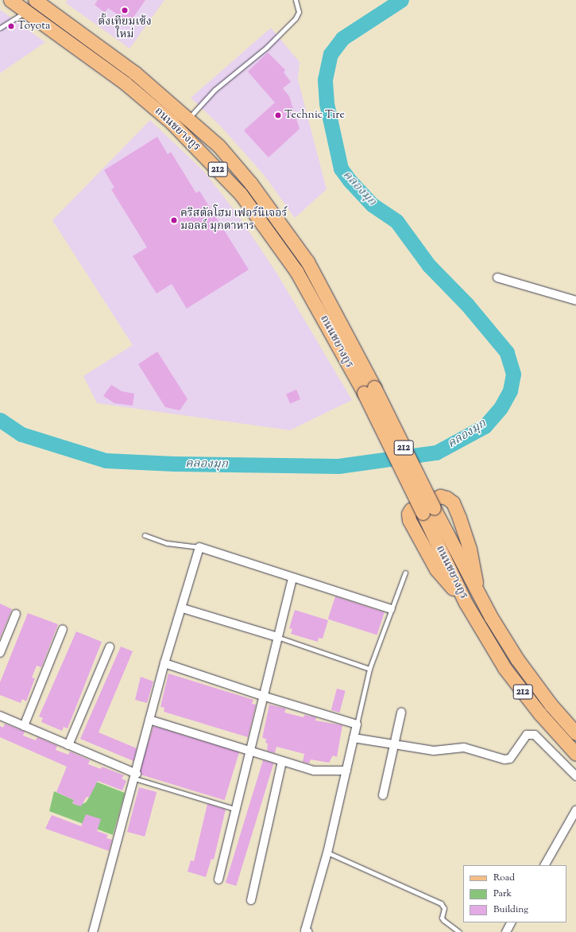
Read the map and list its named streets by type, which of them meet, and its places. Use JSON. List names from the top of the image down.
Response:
{
  "streets": {
    "main road": ["ถนนชยางกูร", "212"]
  },
  "water": ["คลองมุก"],
  "places": [
    "ตั้งเทียมเซ้ง ใหม่",
    "Toyota",
    "Technic Tire",
    "คริสตัลโฮม เฟอร์นิเจอร์ มอลล์ มุกดาหาร"
  ],
  "legend": ["Road", "Park", "Building"]
}
